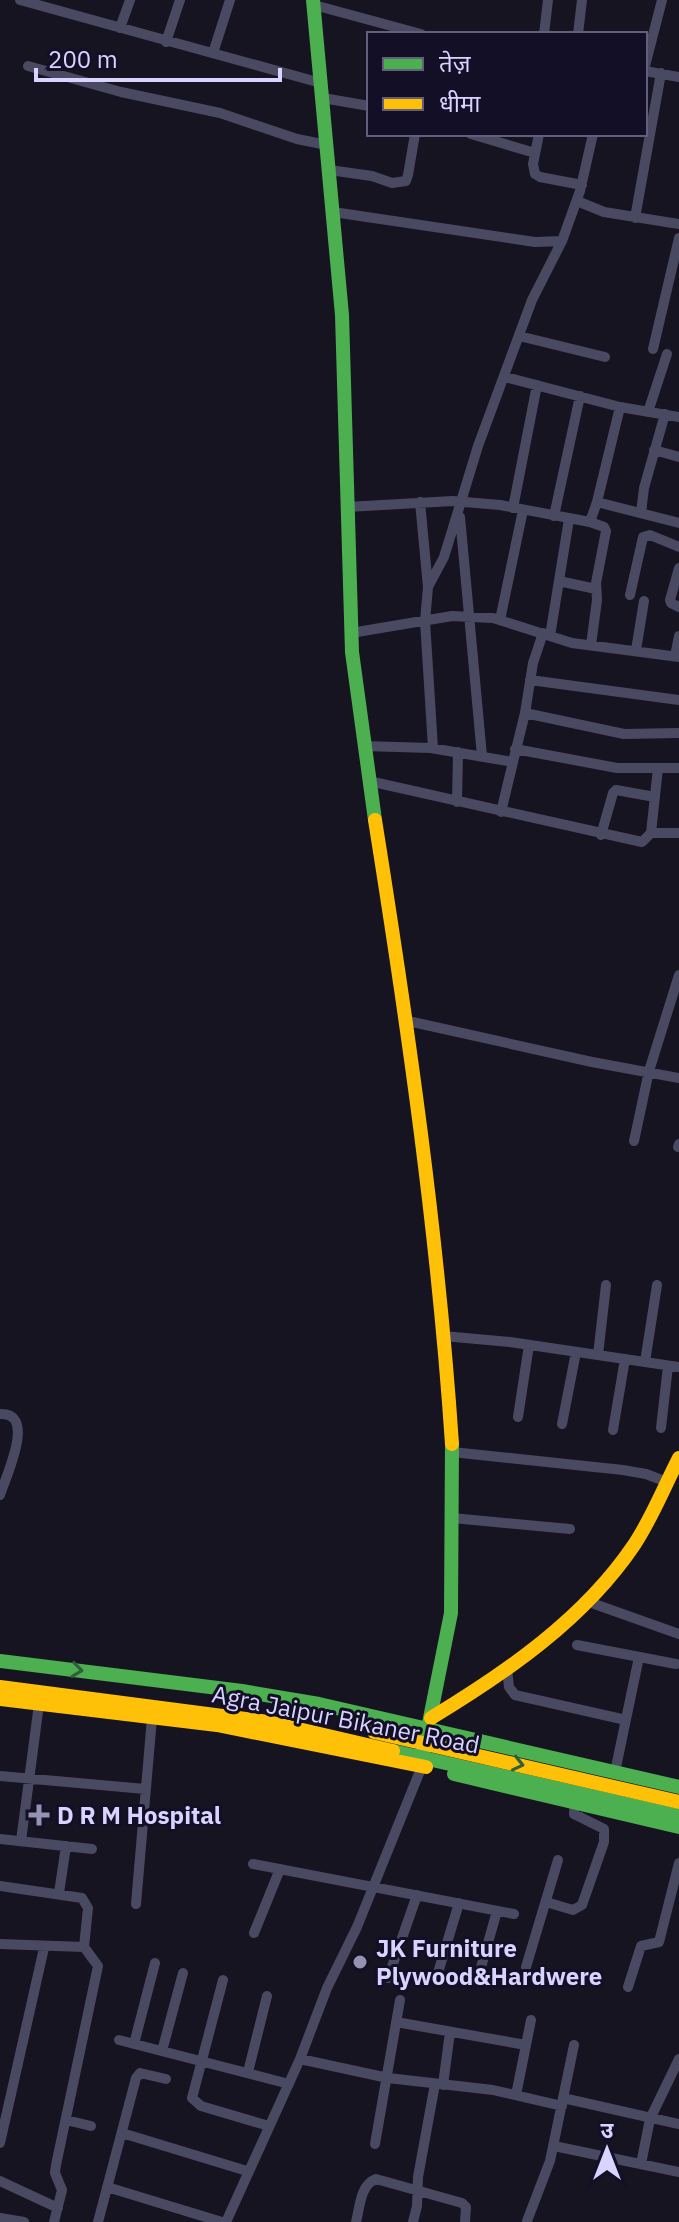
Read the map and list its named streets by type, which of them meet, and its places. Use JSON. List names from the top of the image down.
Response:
{
  "streets": {
    "main road": ["Agra Jaipur Bikaner Road"]
  },
  "places": {
    "health": ["D R M Hospital"],
    "other": ["JK Furniture Plywood&Hardwere"]
  },
  "legend": ["तेज़", "धीमा"],
  "scale_bar": "200 m",
  "north": "top"
}
